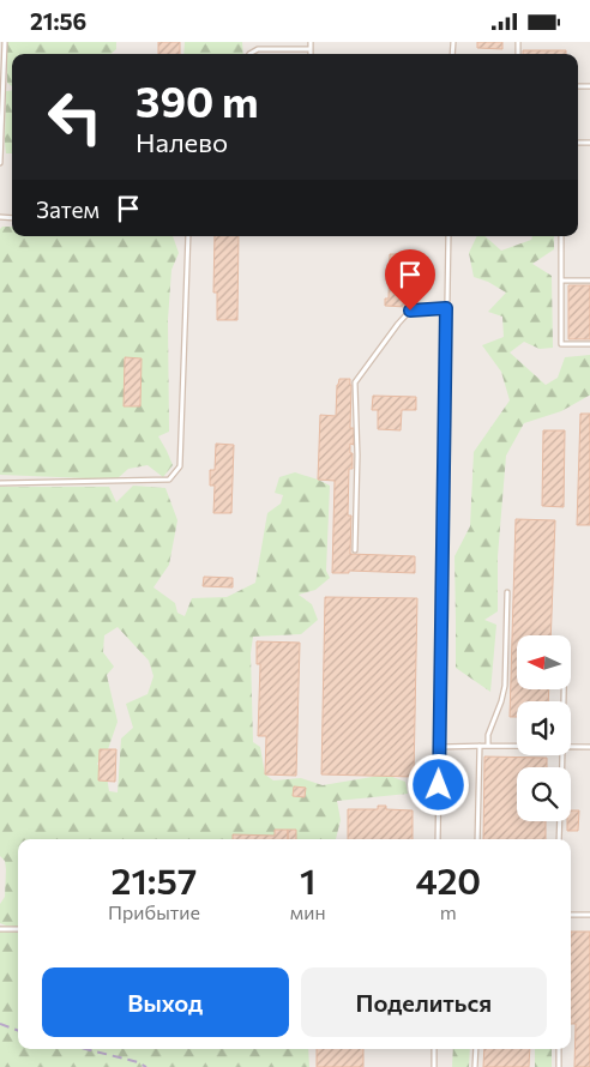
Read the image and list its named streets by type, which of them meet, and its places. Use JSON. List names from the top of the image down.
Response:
{
  "north": "left",
  "page": {
    "status": "21:56",
    "turn": ["390 m", "Налево"],
    "then": "Затем",
    "eta": [
      "21:57",
      "Прибытие",
      "1",
      "мин",
      "420",
      "m"
    ],
    "buttons": ["Выход", "Поделиться"]
  }
}
